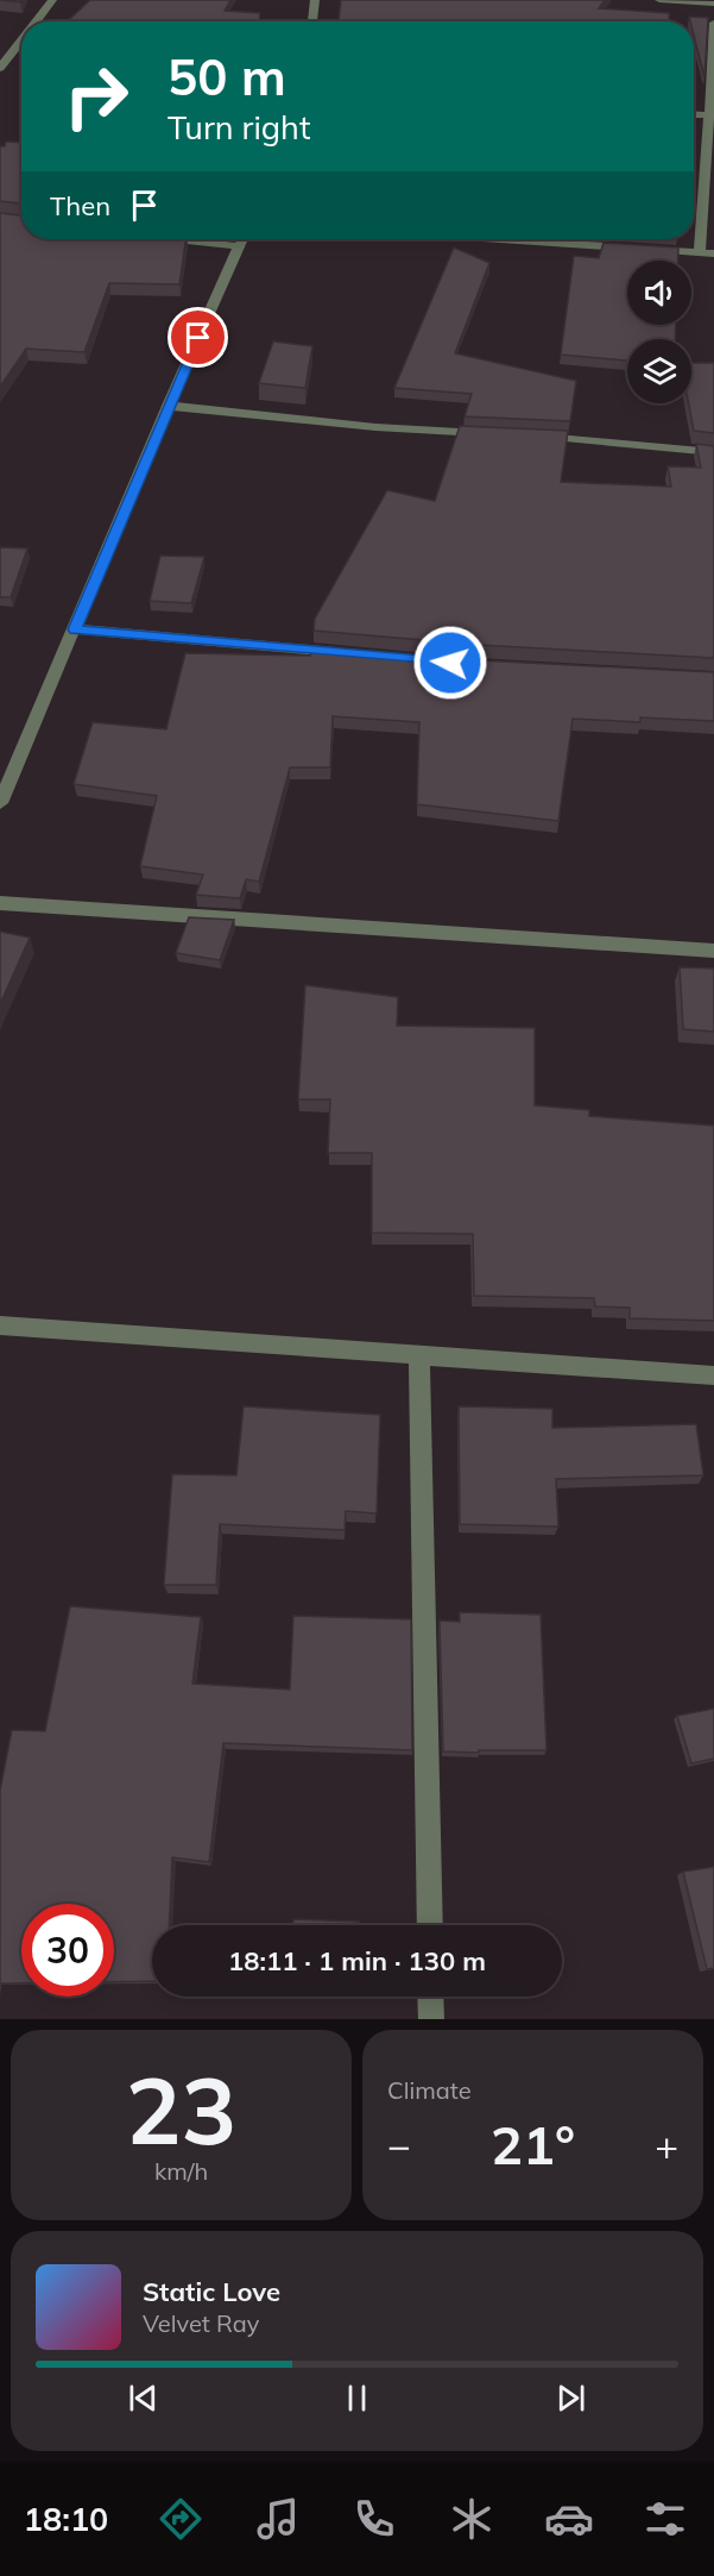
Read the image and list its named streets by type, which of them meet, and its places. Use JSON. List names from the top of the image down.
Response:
{
  "page": {
    "turn": ["50 m", "Turn right"],
    "then": "Then",
    "limit": "30",
    "trip": "18:11 · 1 min · 130 m",
    "tile": [
      ["23", "km/h"],
      "Climate"
    ],
    "heat": ["−", "21°", "+"],
    "song": ["Static Love", "Velvet Ray"],
    "tabs": "18:10"
  }
}
